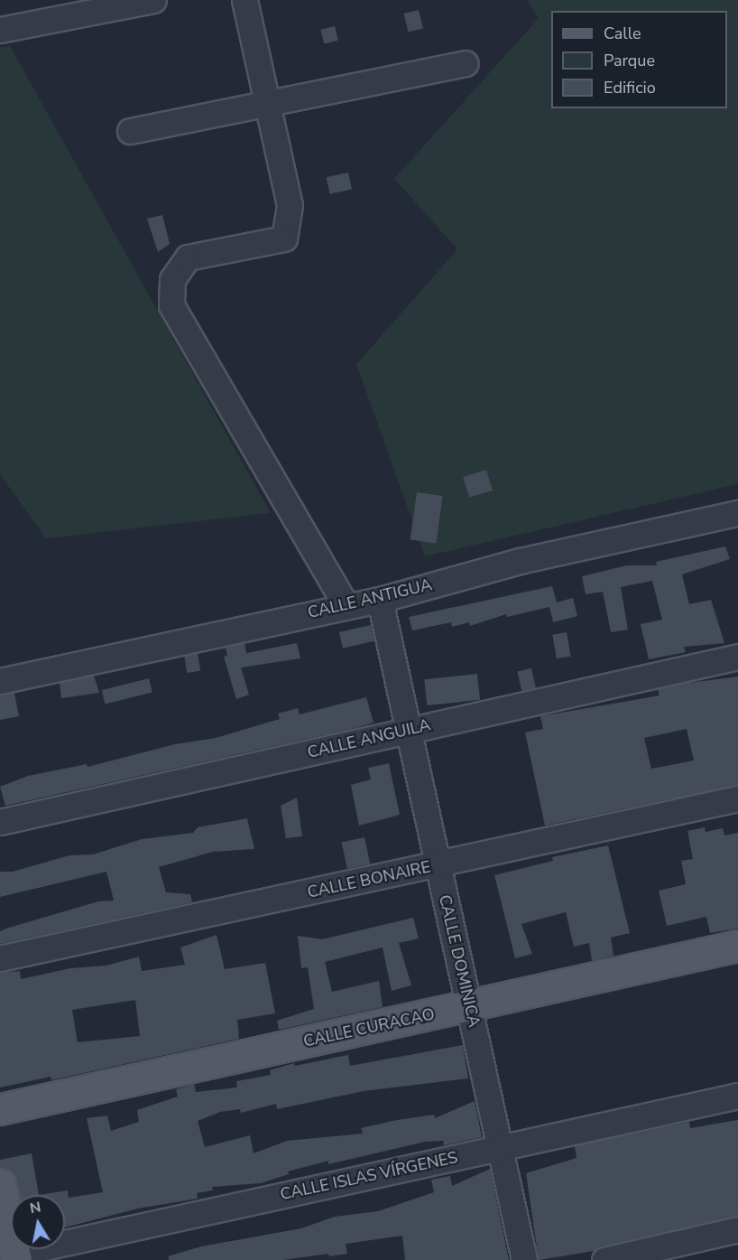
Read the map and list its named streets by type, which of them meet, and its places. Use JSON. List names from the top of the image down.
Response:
{
  "streets": {
    "main road": ["CALLE CURACAO"],
    "street": [
      "CALLE ANTIGUA",
      "CALLE ANGUILA",
      "CALLE BONAIRE",
      "CALLE DOMINICA",
      "CALLE ISLAS VÍRGENES"
    ]
  },
  "crossings": [
    ["CALLE ANTIGUA", "CALLE DOMINICA"],
    ["CALLE ANGUILA", "CALLE DOMINICA"],
    ["CALLE BONAIRE", "CALLE DOMINICA"],
    ["CALLE DOMINICA", "CALLE CURACAO"],
    ["CALLE DOMINICA", "CALLE ISLAS VÍRGENES"]
  ],
  "legend": ["Calle", "Parque", "Edificio"],
  "north": "top"
}
